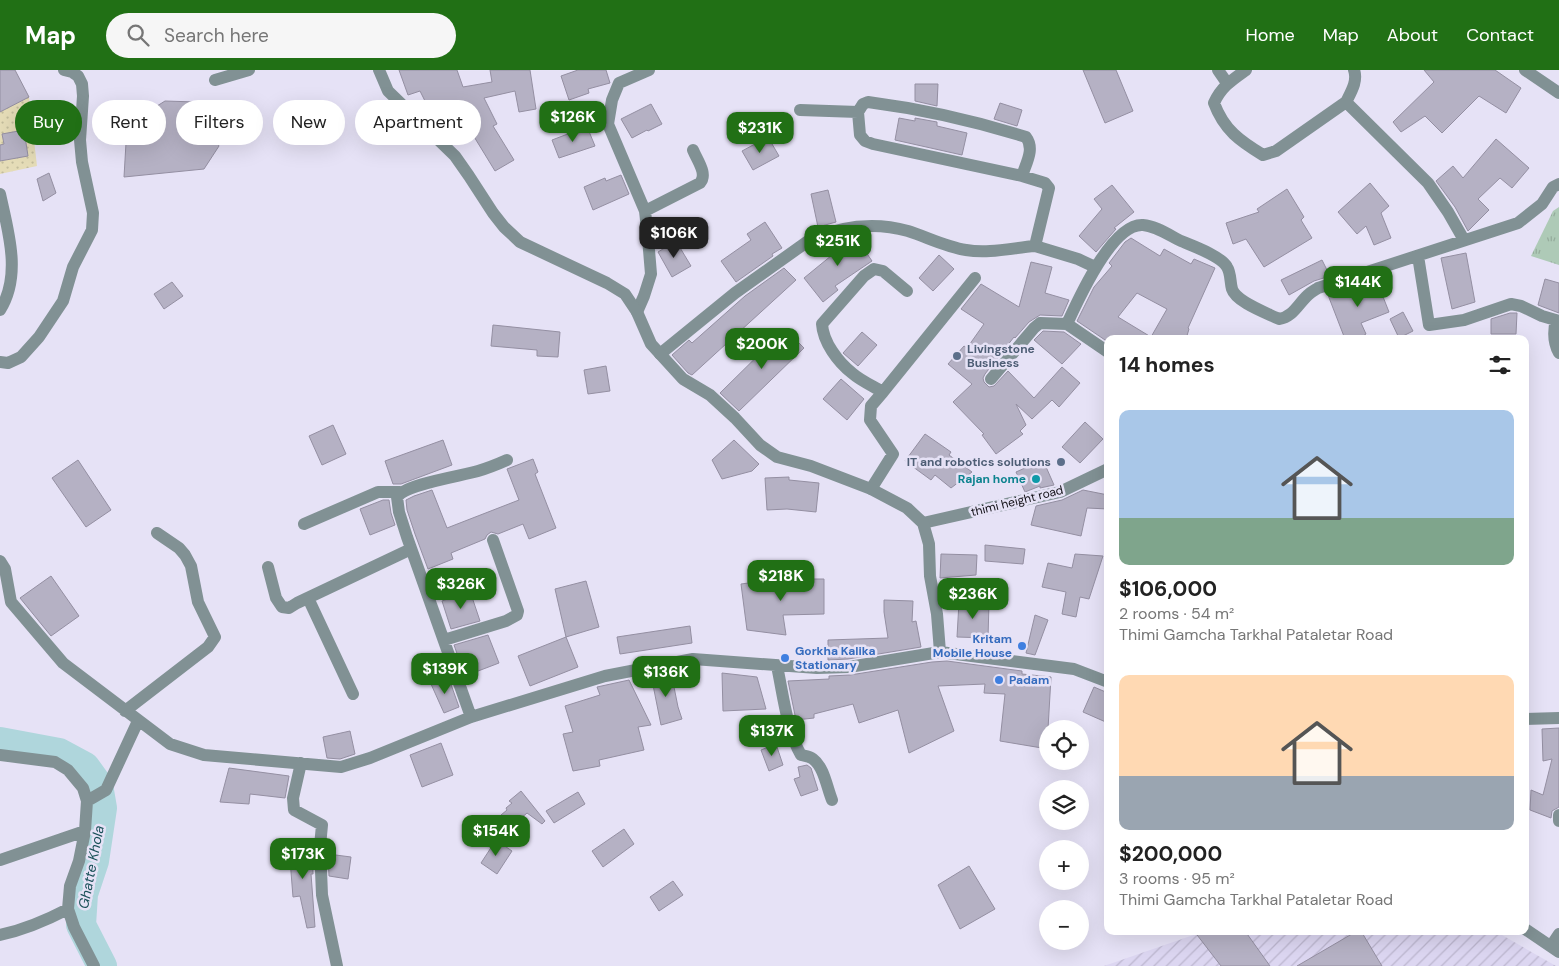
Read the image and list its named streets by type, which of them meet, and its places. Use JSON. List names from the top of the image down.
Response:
{
  "streets": {
    "street": ["thimi height road"]
  },
  "water": ["Ghatte Khola"],
  "places": [
    "Livingstone Business",
    "IT and robotics solutions",
    "Rajan home",
    "Kritam Mobile House",
    "Gorkha Kalika Stationary",
    "Padam"
  ],
  "page": {
    "header": "Map",
    "search": "Search here",
    "nav": [
      "Home",
      "Map",
      "About",
      "Contact"
    ],
    "chip": [
      "Buy",
      "Rent",
      "Filters",
      "New",
      "Apartment"
    ],
    "price": [
      "$126K",
      "$231K",
      "$106K",
      "$251K",
      "$144K",
      "$200K",
      "$218K",
      "$326K",
      "$236K",
      "$139K",
      "$136K",
      "$137K",
      "$154K",
      "$173K"
    ],
    "heading": "14 homes",
    "list": [
      {
        "name": "$106,000",
        "note": "2 rooms · 54 m² · Thimi Gamcha Tarkhal Pataletar Road"
      },
      {
        "name": "$200,000",
        "note": "3 rooms · 95 m² · Thimi Gamcha Tarkhal Pataletar Road"
      }
    ],
    "map_buttons": ["+", "−"]
  }
}
